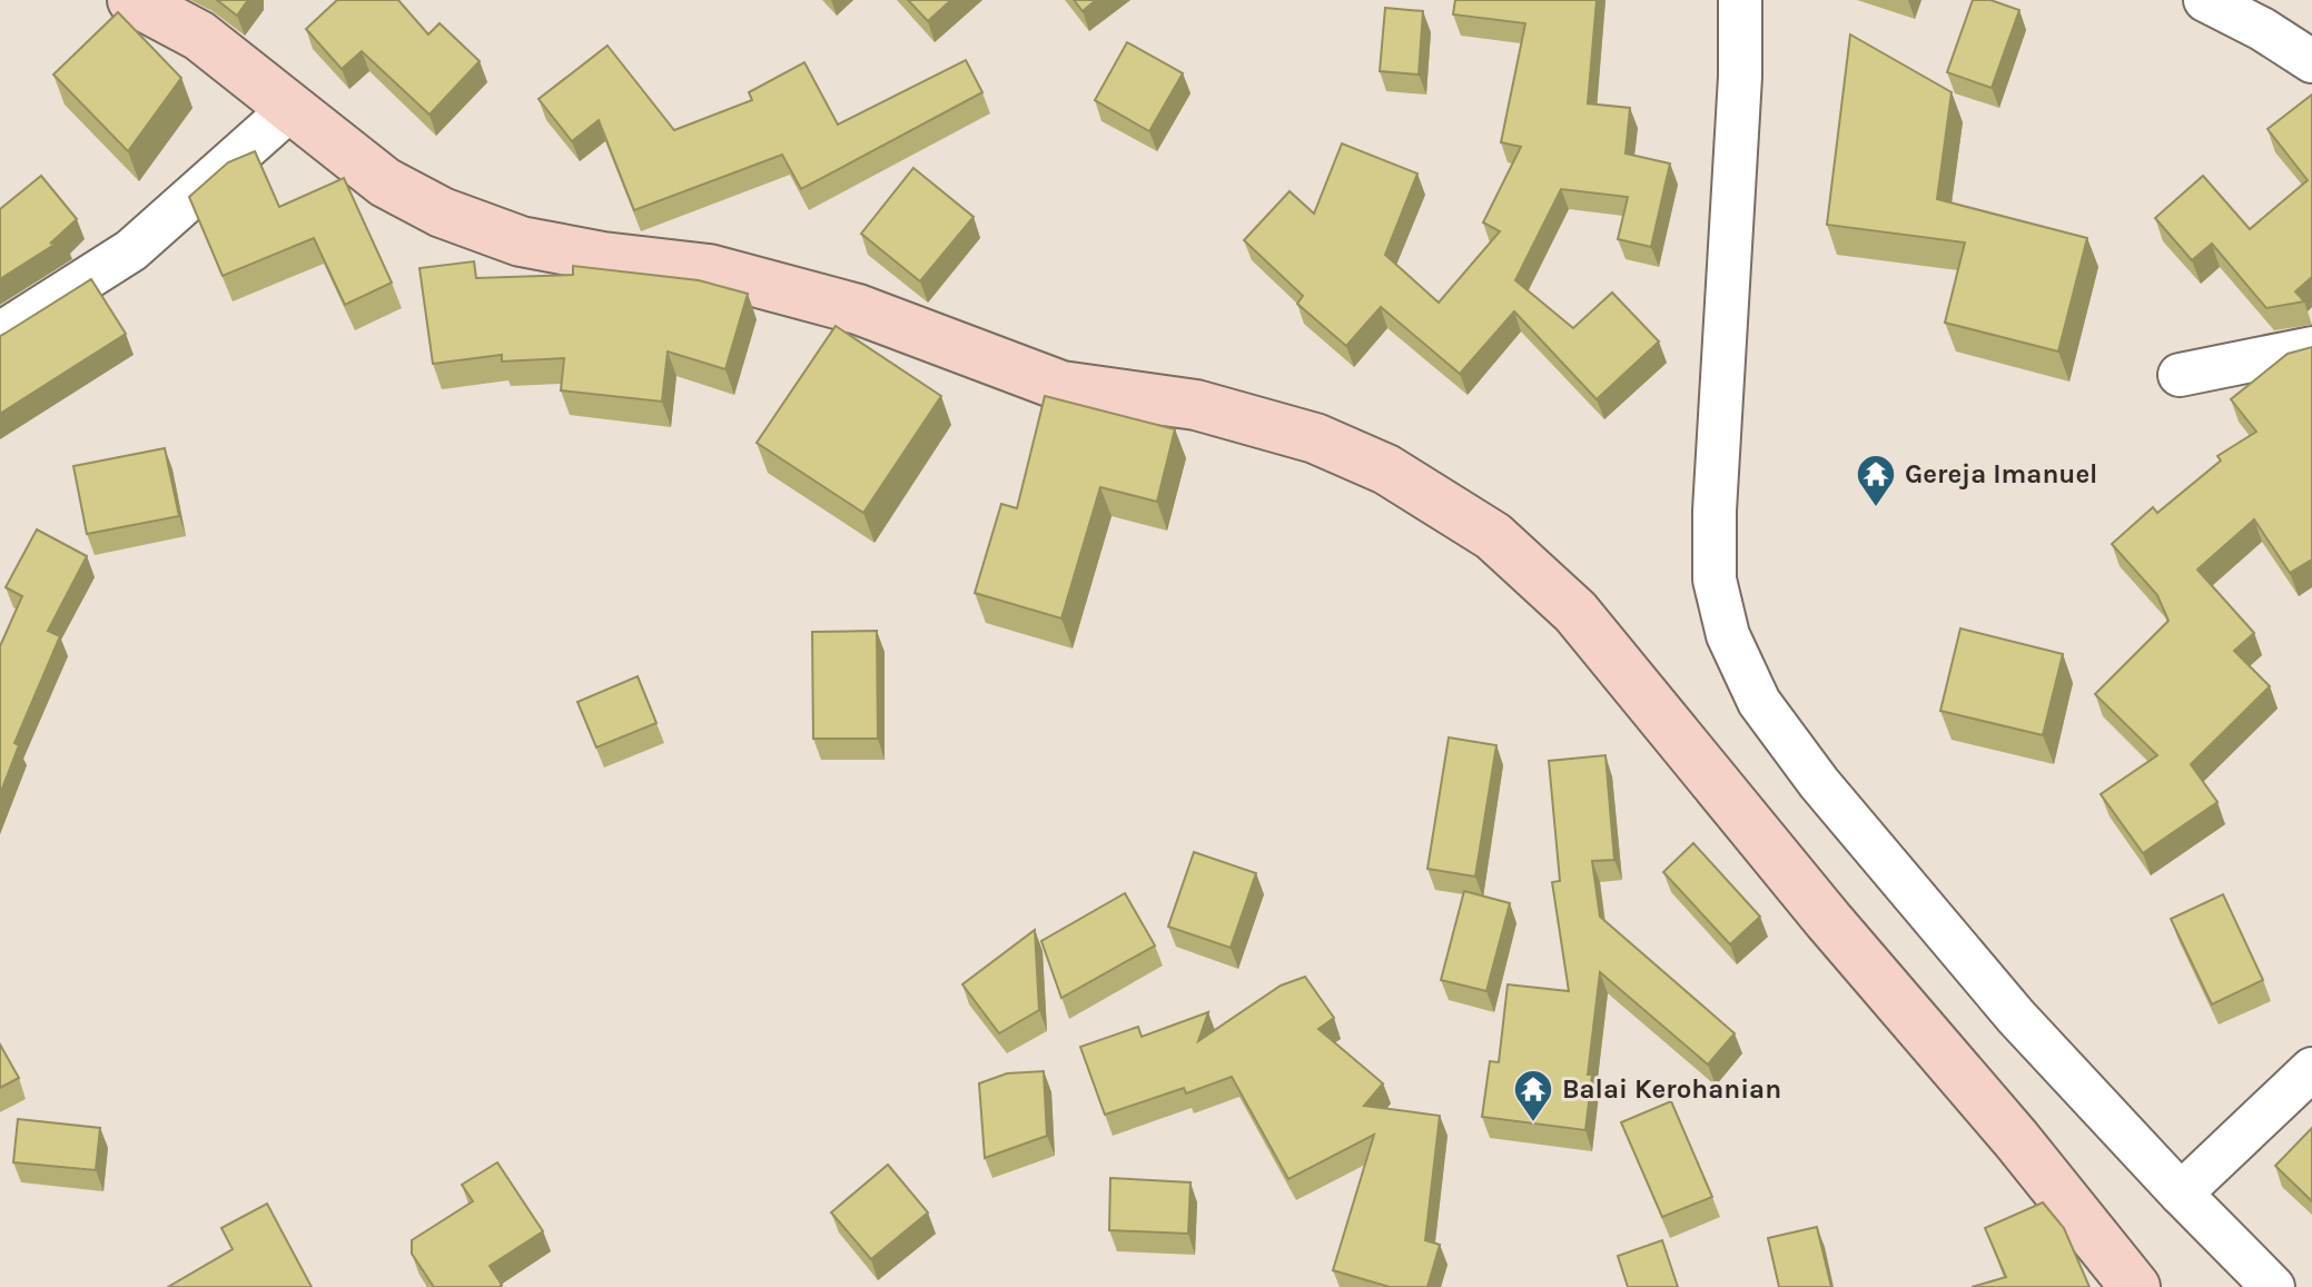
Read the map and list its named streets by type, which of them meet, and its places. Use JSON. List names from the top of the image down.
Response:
{
  "places": {
    "temple": ["Gereja Imanuel", "Balai Kerohanian"]
  }
}
